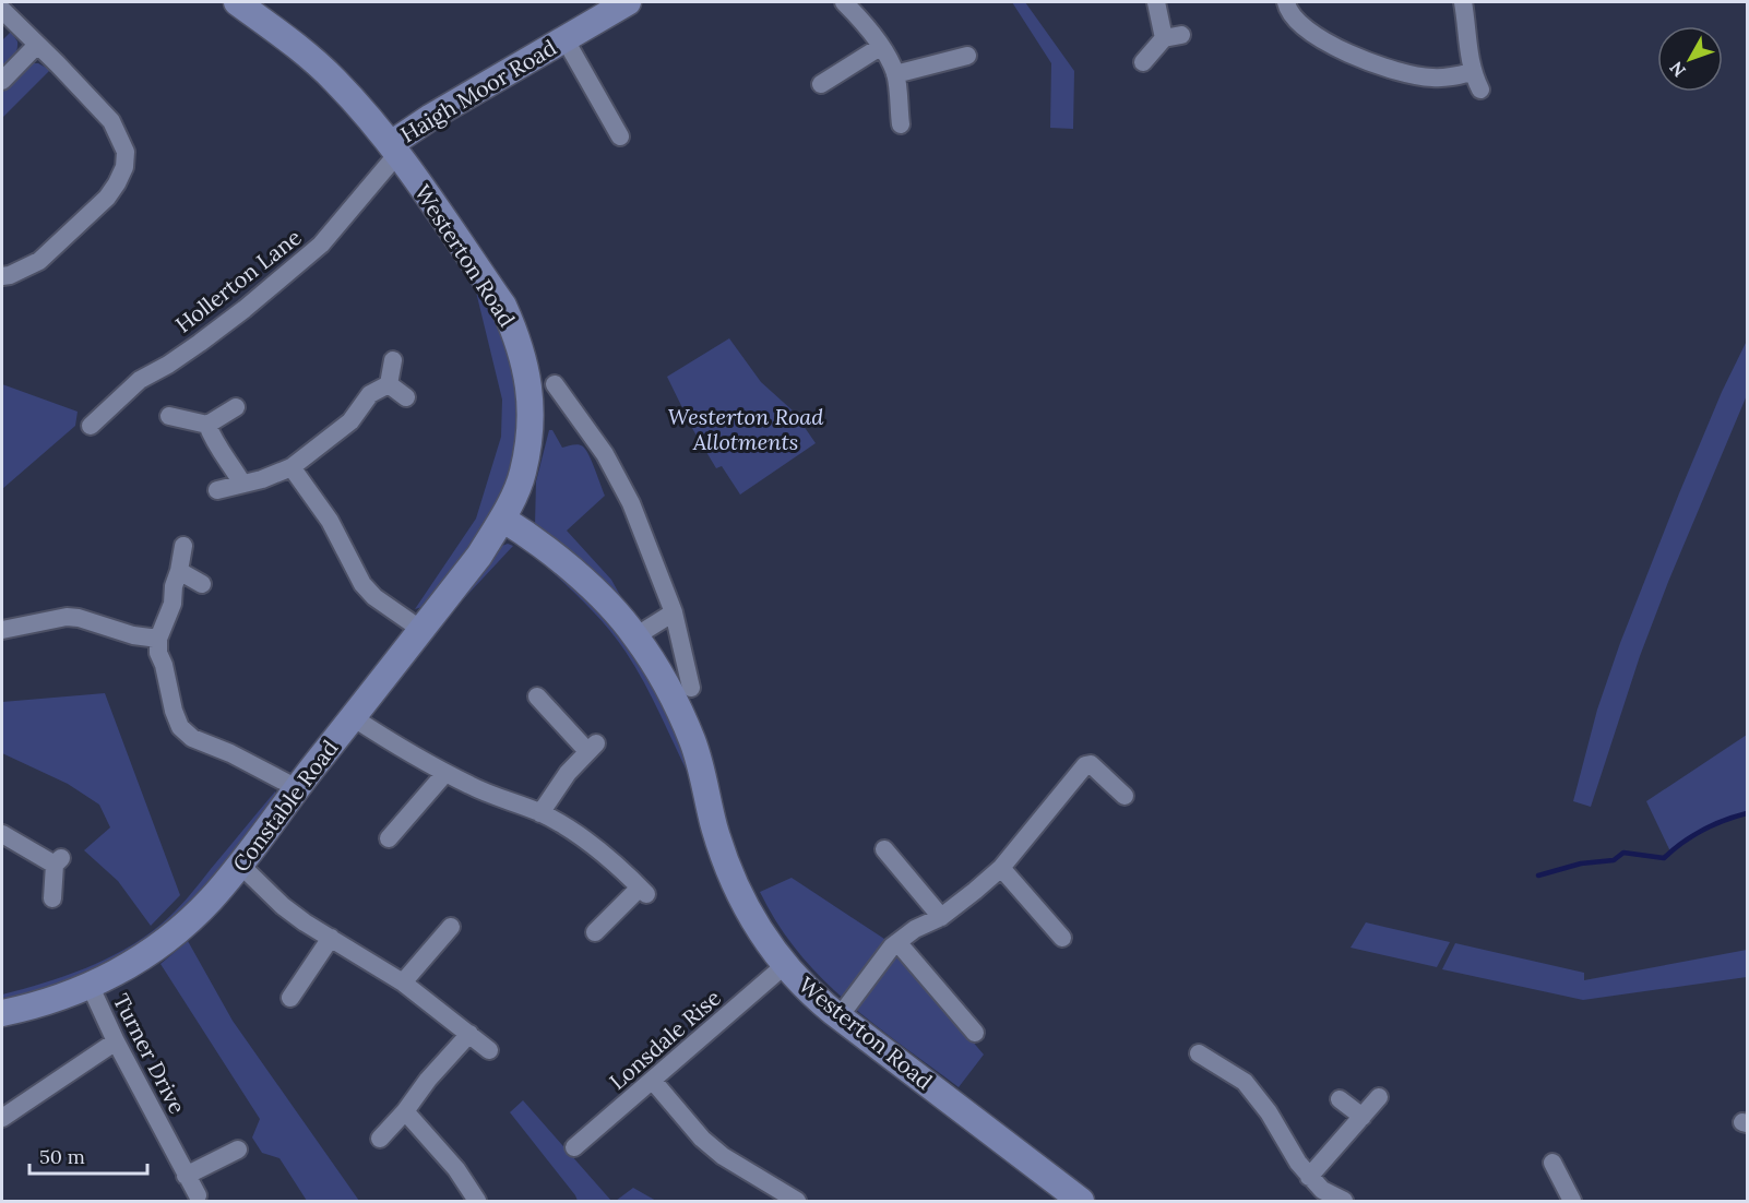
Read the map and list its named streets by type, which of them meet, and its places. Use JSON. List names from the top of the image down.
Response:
{
  "streets": {
    "street": [
      "Haigh Moor Road",
      "Westerton Road",
      "Hollerton Lane",
      "Constable Road",
      "Lonsdale Rise",
      "Turner Drive"
    ]
  },
  "crossings": [
    ["Haigh Moor Road", "Westerton Road"],
    ["Haigh Moor Road", "Hollerton Lane"],
    ["Westerton Road", "Hollerton Lane"],
    ["Westerton Road", "Constable Road"],
    ["Westerton Road", "Lonsdale Rise"],
    ["Constable Road", "Turner Drive"]
  ],
  "parks": ["Westerton Road Allotments"],
  "scale_bar": "50 m",
  "north": "bottom left"
}
